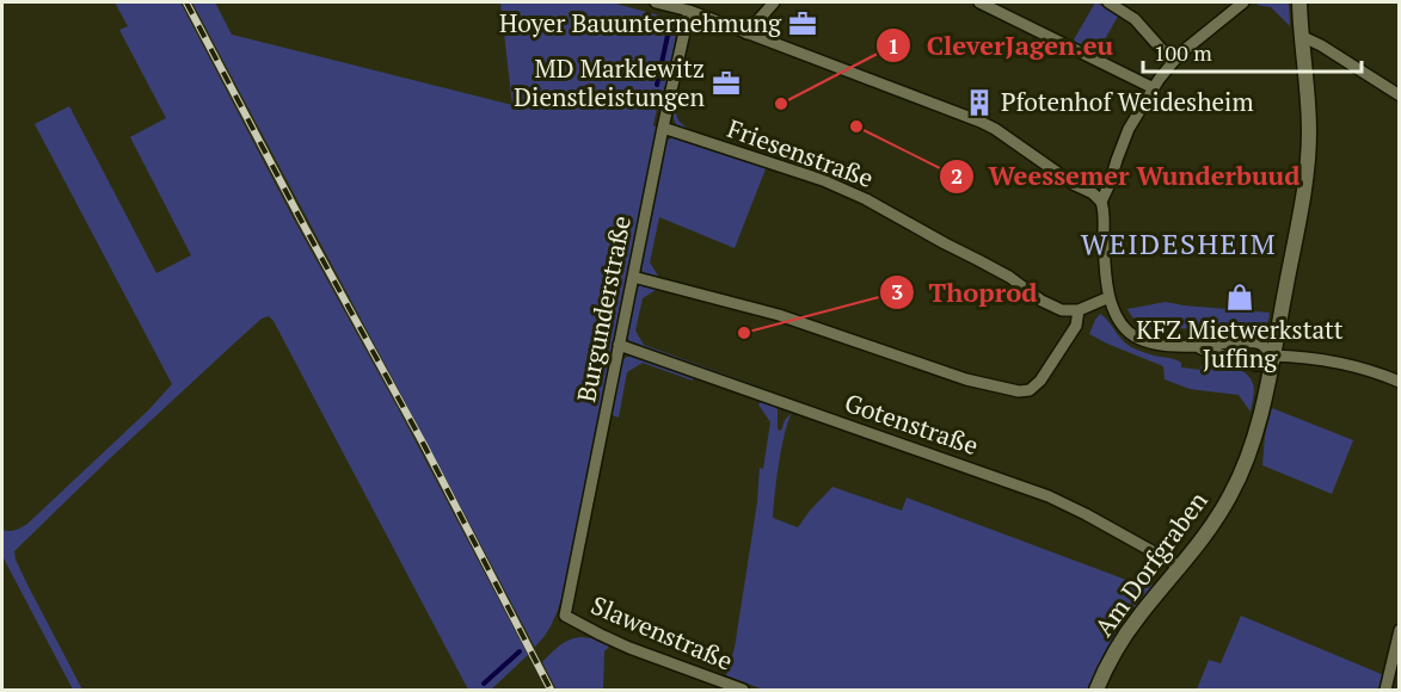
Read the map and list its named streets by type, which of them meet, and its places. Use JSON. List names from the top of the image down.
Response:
{
  "streets": {
    "street": [
      "Friesenstraße",
      "Burgunderstraße",
      "Gotenstraße",
      "Am Dorfgraben",
      "Slawenstraße"
    ]
  },
  "crossings": [
    ["Friesenstraße", "Burgunderstraße"],
    ["Burgunderstraße", "Gotenstraße"],
    ["Burgunderstraße", "Slawenstraße"],
    ["Gotenstraße", "Am Dorfgraben"]
  ],
  "districts": ["WEIDESHEIM"],
  "places": {
    "office": ["Hoyer Bauunternehmung", "MD Marklewitz Dienstleistungen"],
    "building": ["Pfotenhof Weidesheim"],
    "other": ["CleverJagen.eu", "Weessemer Wunderbuud", "Thoprod"],
    "shop": ["KFZ Mietwerkstatt Juffing"]
  },
  "scale_bar": "100 m"
}
